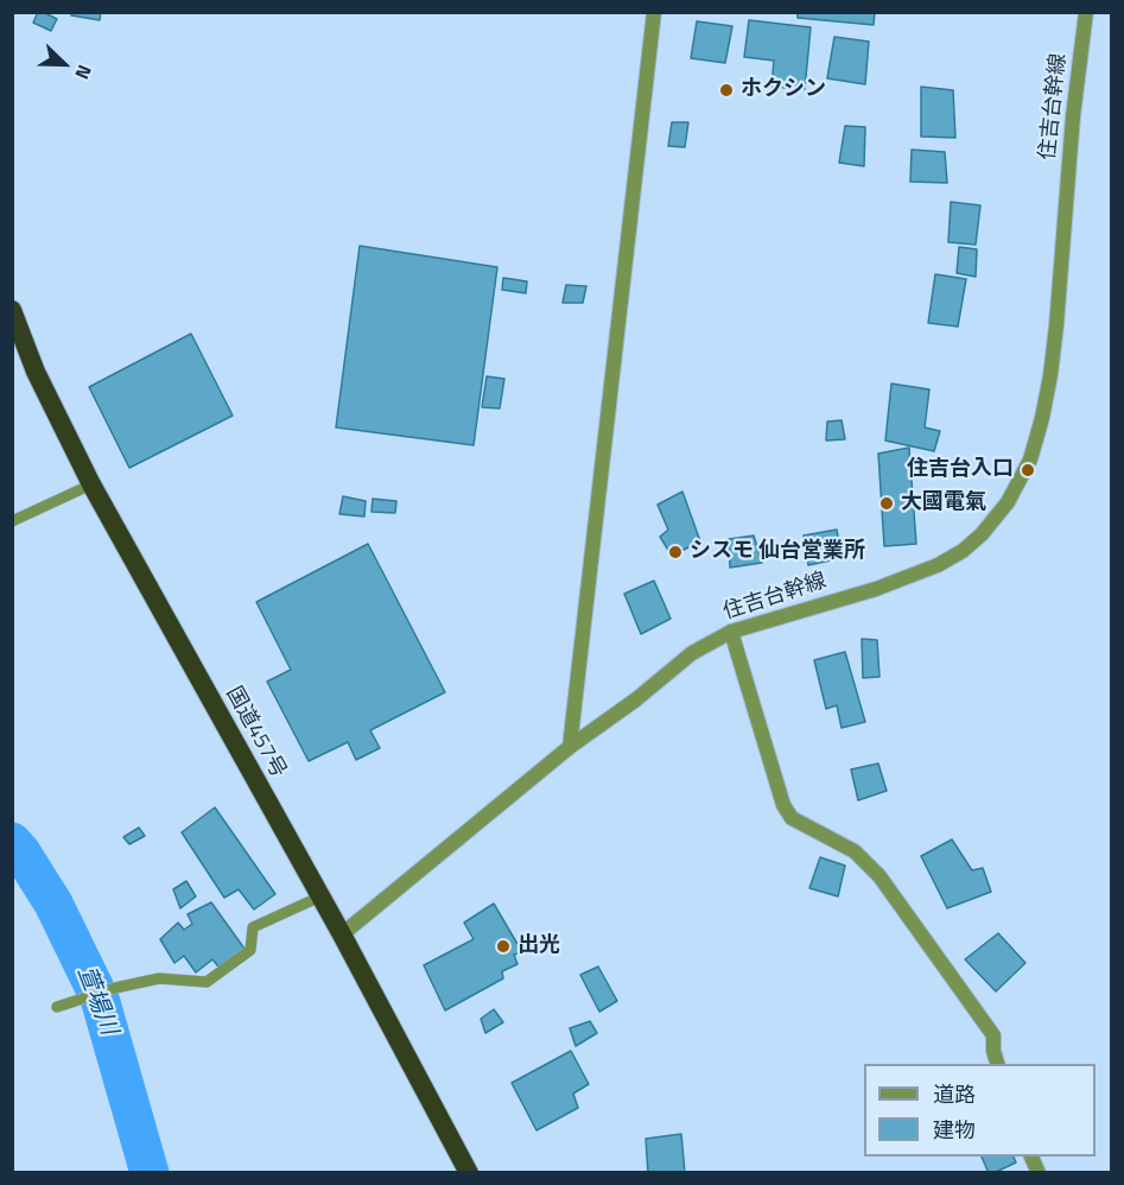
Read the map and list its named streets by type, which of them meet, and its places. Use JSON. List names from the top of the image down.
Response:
{
  "streets": {
    "highway": ["国道457号"],
    "street": ["住吉台幹線"]
  },
  "crossings": [
    ["住吉台幹線", "国道457号"]
  ],
  "water": ["萱場川"],
  "places": [
    "ホクシン",
    "住吉台入口",
    "大國電氣",
    "シスモ 仙台営業所",
    "出光"
  ],
  "legend": ["道路", "建物"],
  "north": "bottom right"
}
